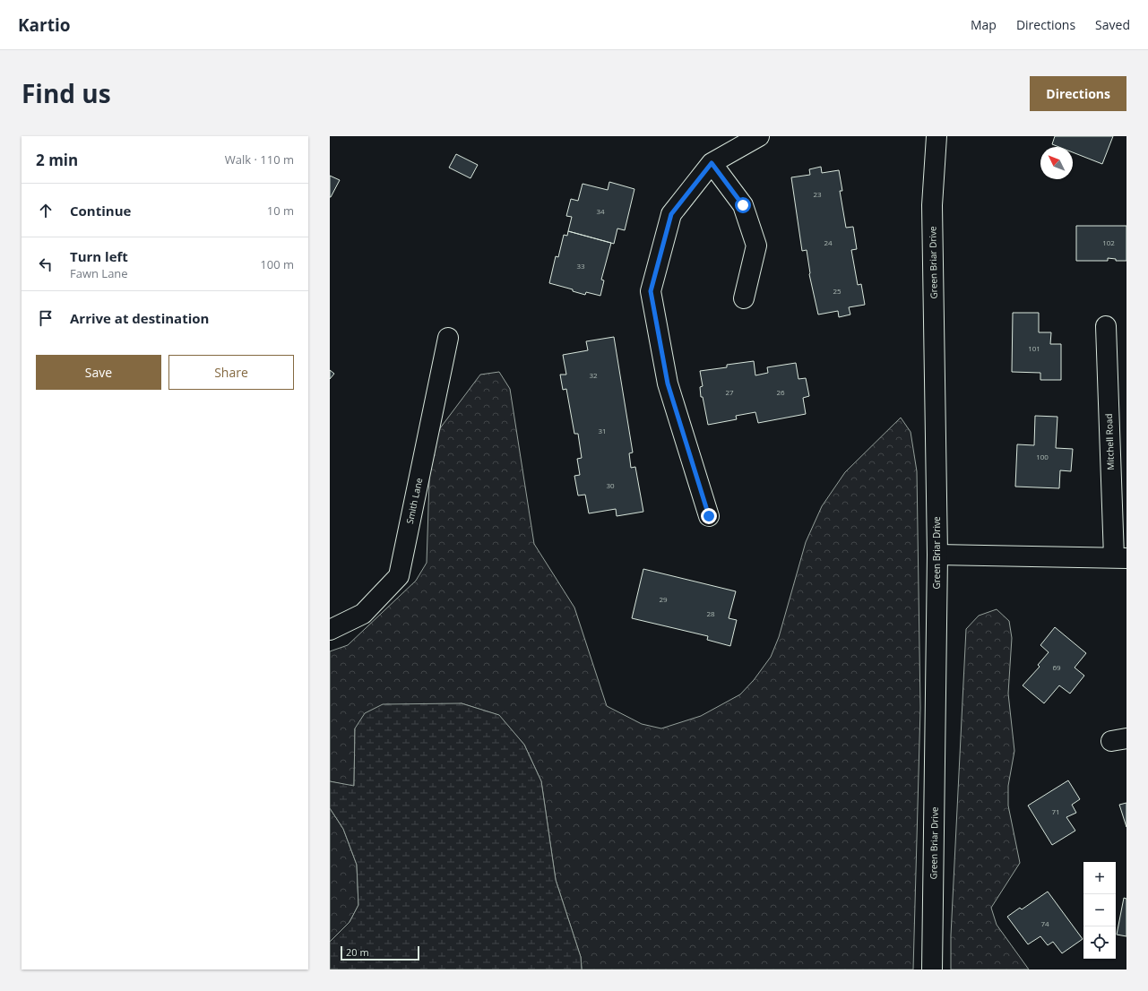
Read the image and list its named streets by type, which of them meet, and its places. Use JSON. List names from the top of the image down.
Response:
{
  "streets": {
    "street": ["Green Briar Drive", "Mitchell Road", "Smith Lane"]
  },
  "crossings": [
    ["Green Briar Drive", "Mitchell Road"]
  ],
  "house_numbers": [
    "23",
    "34",
    "24",
    "102",
    "33",
    "25",
    "101",
    "32",
    "27",
    "26",
    "31",
    "100",
    "30",
    "29",
    "28",
    "69",
    "71",
    "74"
  ],
  "scale_bar": "20 m",
  "north": "top left",
  "page": {
    "header": "Kartio",
    "nav": ["Map", "Directions", "Saved"],
    "title": "Find us",
    "buttons": [
      "Directions",
      ["Save", "Share"]
    ],
    "heading": ["2 min", "Walk · 110 m"],
    "list": [
      ["Continue", "10 m"],
      ["Turn left", "Fawn Lane", "100 m"],
      "Arrive at destination"
    ],
    "map_buttons": ["+", "−"],
    "scale": "20 m"
  }
}
